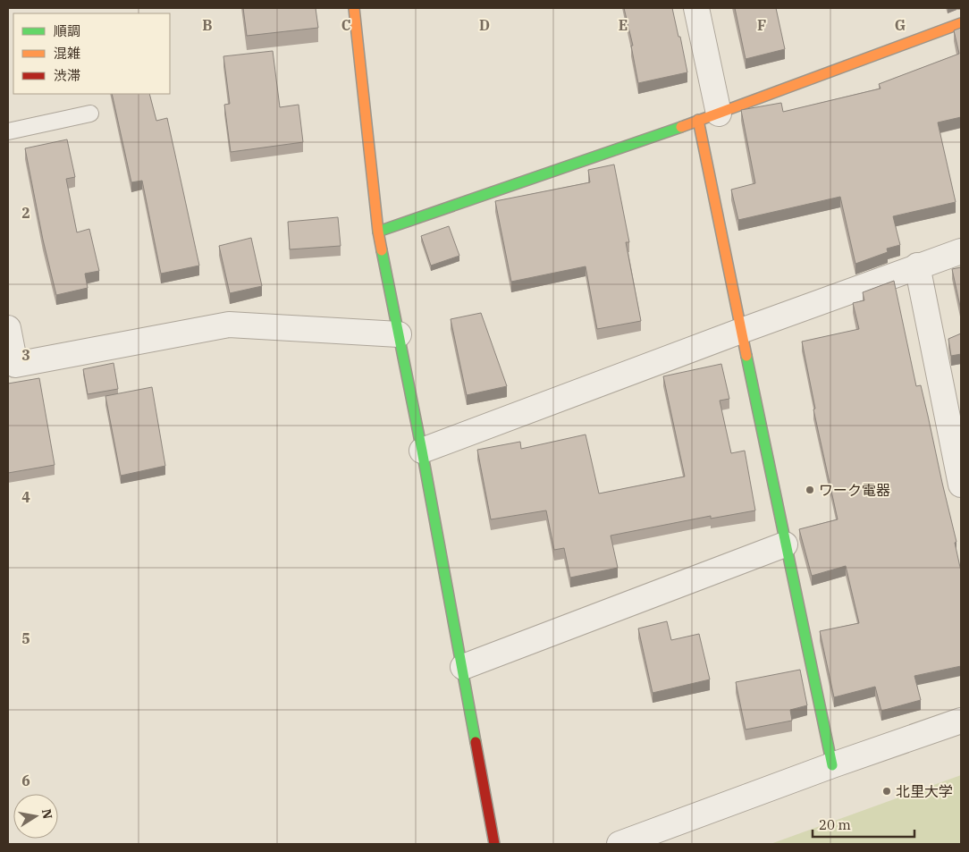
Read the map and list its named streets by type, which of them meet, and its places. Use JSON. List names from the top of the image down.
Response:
{
  "places": ["ワーク電器", "北里大学"],
  "legend": ["順調", "混雑", "渋滞"],
  "scale_bar": "20 m",
  "north": "right",
  "grid": {
    "columns": [
      "B",
      "C",
      "D",
      "E",
      "F",
      "G"
    ],
    "rows": [
      "2",
      "3",
      "4",
      "5",
      "6"
    ]
  }
}
